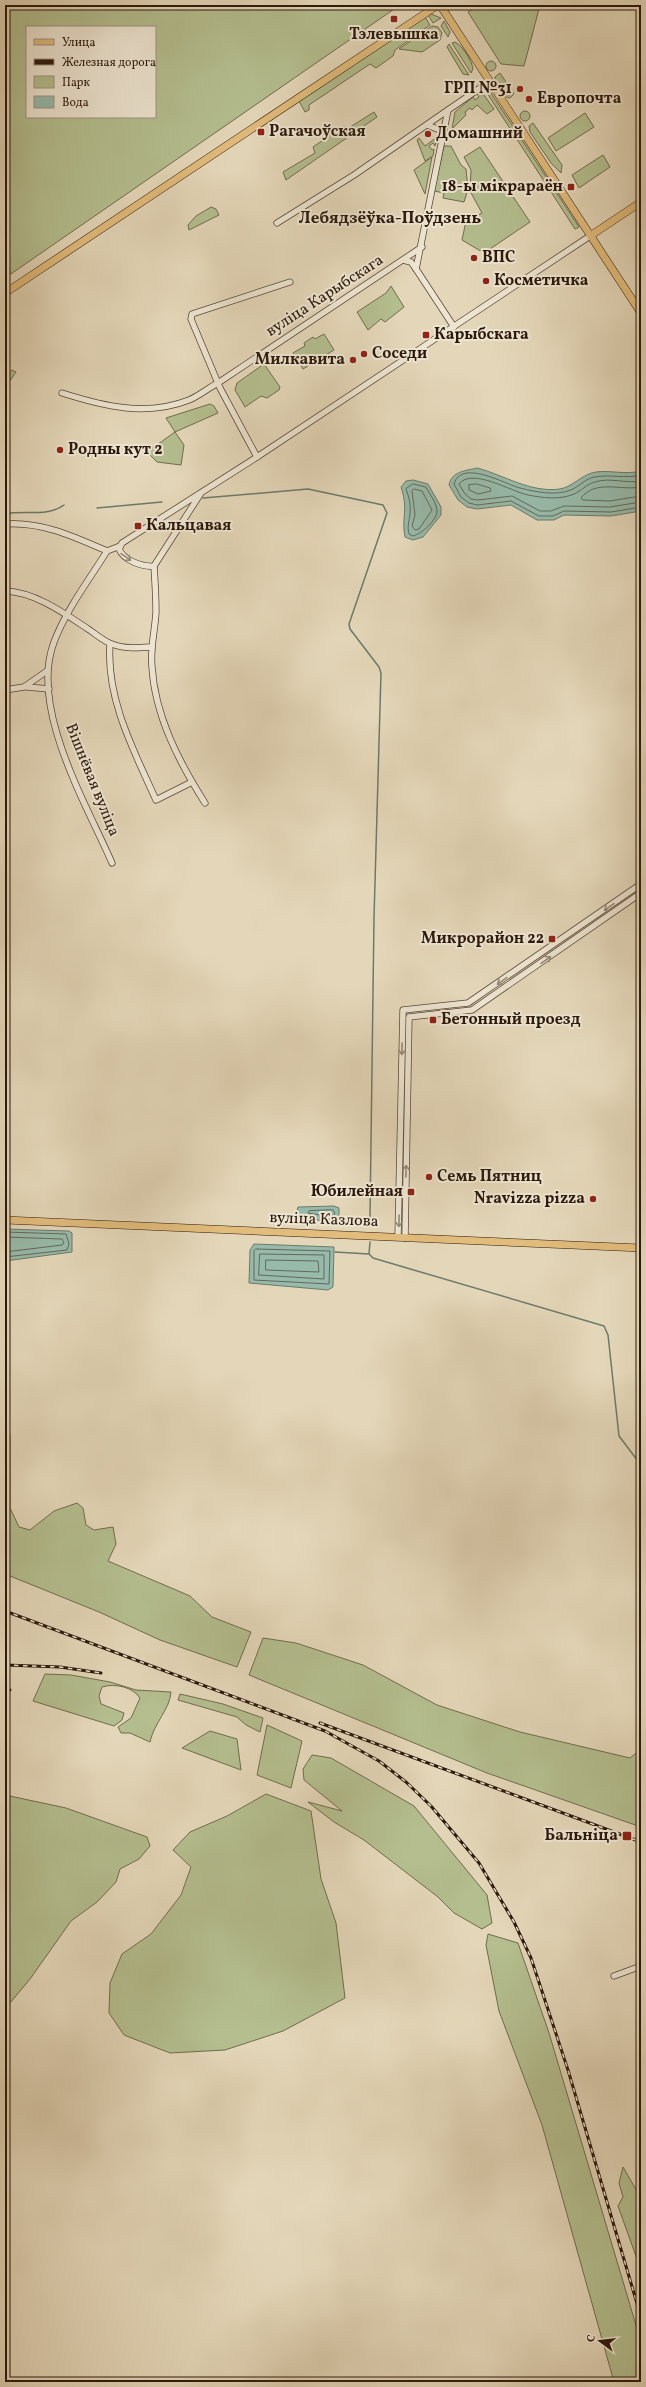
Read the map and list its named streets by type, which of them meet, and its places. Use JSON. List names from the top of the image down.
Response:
{
  "streets": {
    "main road": ["вуліца Казлова"],
    "street": ["вуліца Карыбскага", "Вішнёвая вуліца"]
  },
  "districts": ["Лебядзёўка-Поўдзень"],
  "places": {
    "transit": [
      "Тэлевышка",
      "Рагачоўская",
      "18-ы мікрараён",
      "Карыбскага",
      "Кальцавая",
      "Микрорайон 22",
      "Бетонный проезд",
      "Юбилейная",
      "Бальніца"
    ],
    "other": [
      "ГРП №31",
      "Европочта",
      "Домашний",
      "ВПС",
      "Косметичка",
      "Соседи",
      "Милкавита",
      "Родны кут 2",
      "Семь Пятниц",
      "Nravizza pizza"
    ]
  },
  "legend": [
    "Улица",
    "Железная дорога",
    "Парк",
    "Вода"
  ],
  "north": "left"
}
